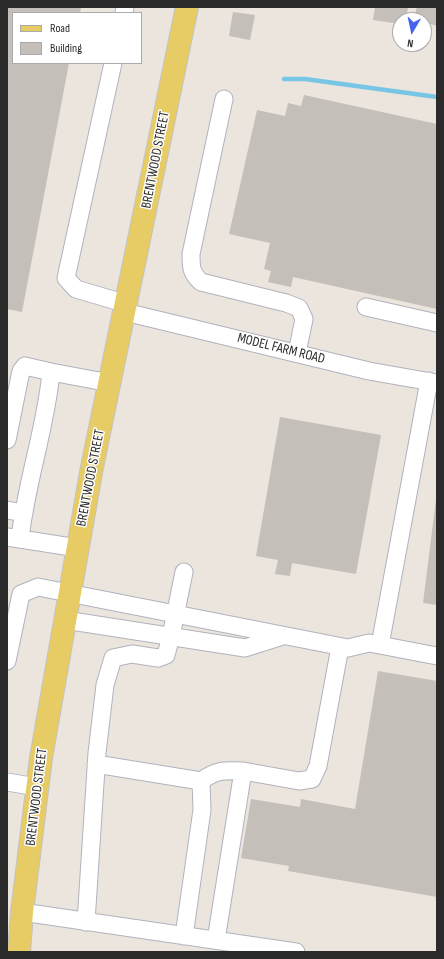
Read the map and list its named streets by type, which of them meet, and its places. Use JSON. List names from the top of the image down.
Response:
{
  "streets": {
    "main road": ["BRENTWOOD STREET"],
    "street": ["MODEL FARM ROAD"]
  },
  "crossings": [
    ["BRENTWOOD STREET", "MODEL FARM ROAD"]
  ],
  "legend": ["Road", "Building"],
  "north": "bottom"
}
